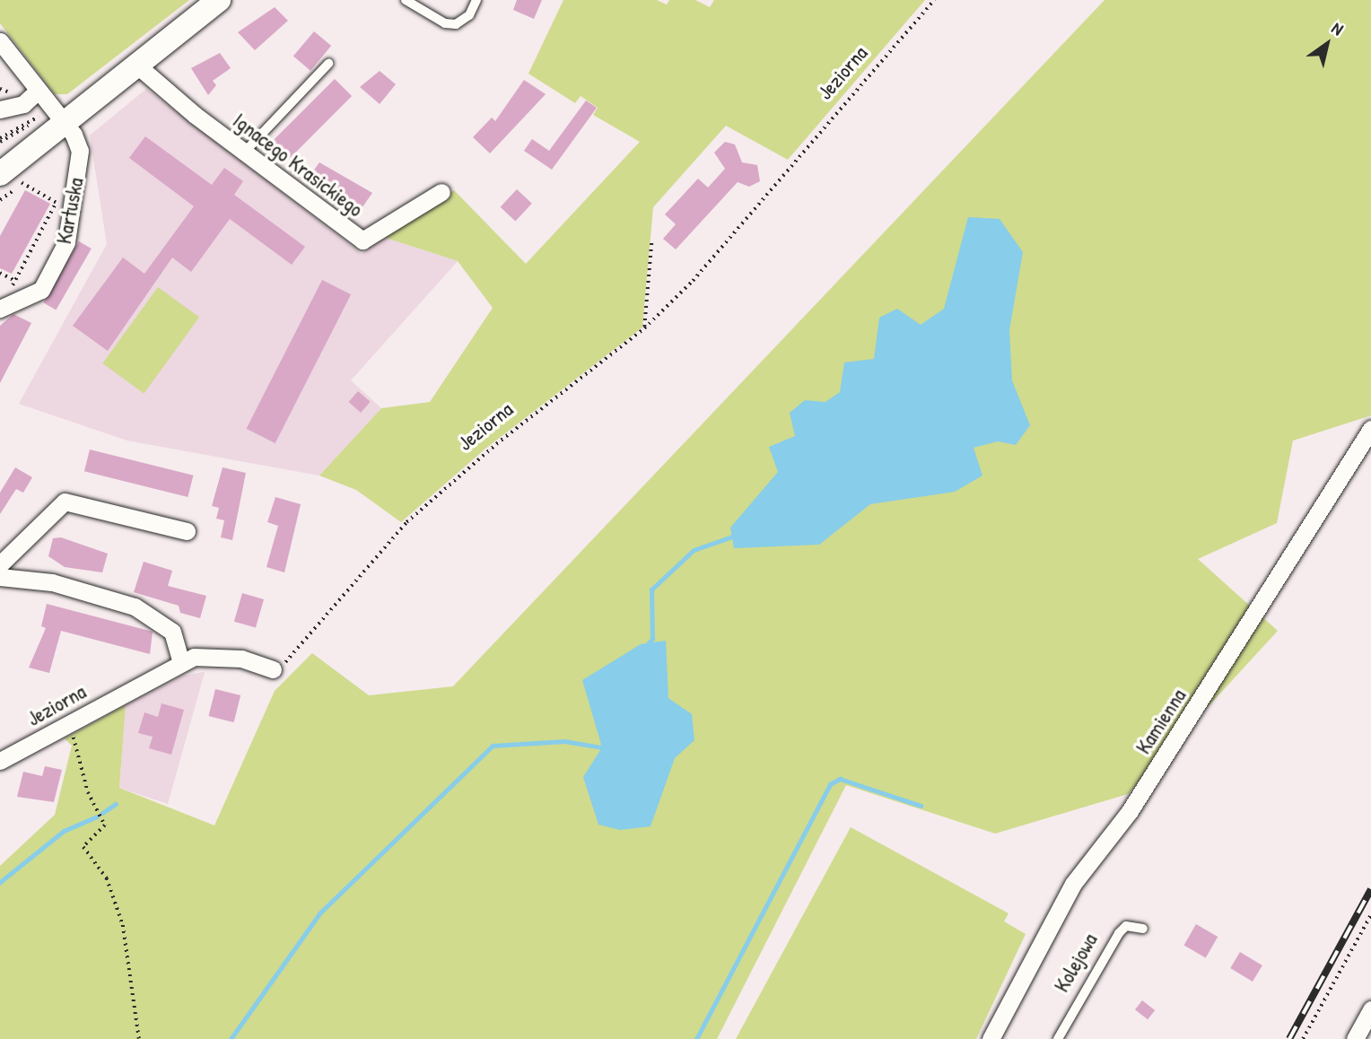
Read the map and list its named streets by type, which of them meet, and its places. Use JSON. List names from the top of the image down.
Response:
{
  "streets": {
    "street": [
      "Jeziorna",
      "Ignacego Krasickiego",
      "Kartuska",
      "Kamienna"
    ],
    "lane": ["Kolejowa"]
  },
  "north": "top right"
}
